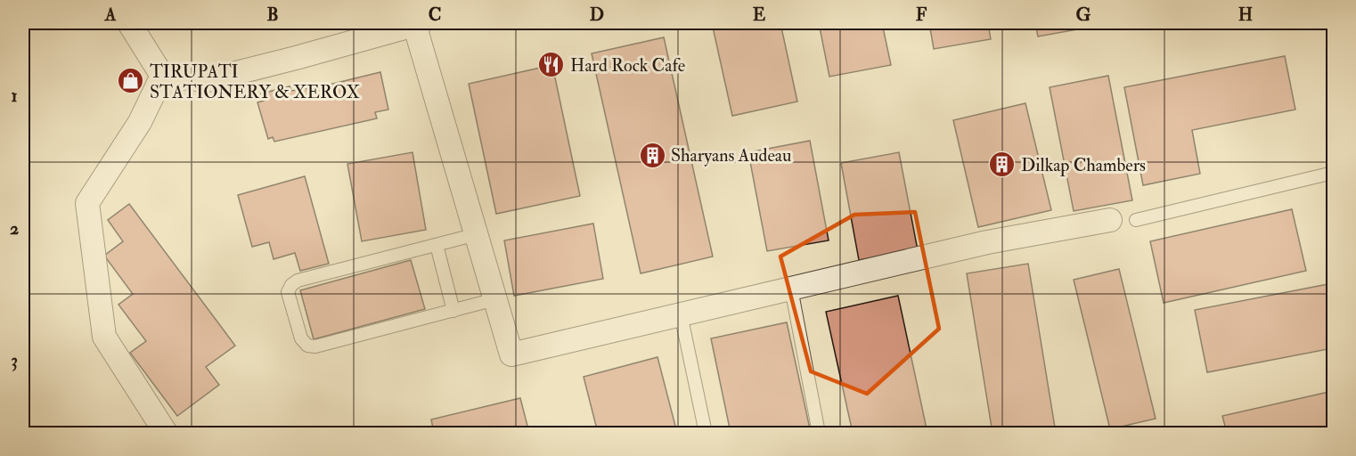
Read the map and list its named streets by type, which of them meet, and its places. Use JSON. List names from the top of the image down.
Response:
{
  "places": {
    "restaurant": ["Hard Rock Cafe"],
    "shop": ["TIRUPATI STATIONERY & XEROX"],
    "building": ["Sharyans Audeau", "Dilkap Chambers"]
  },
  "grid": {
    "columns": [
      "A",
      "B",
      "C",
      "D",
      "E",
      "F",
      "G",
      "H"
    ],
    "rows": ["1", "2", "3"]
  }
}
